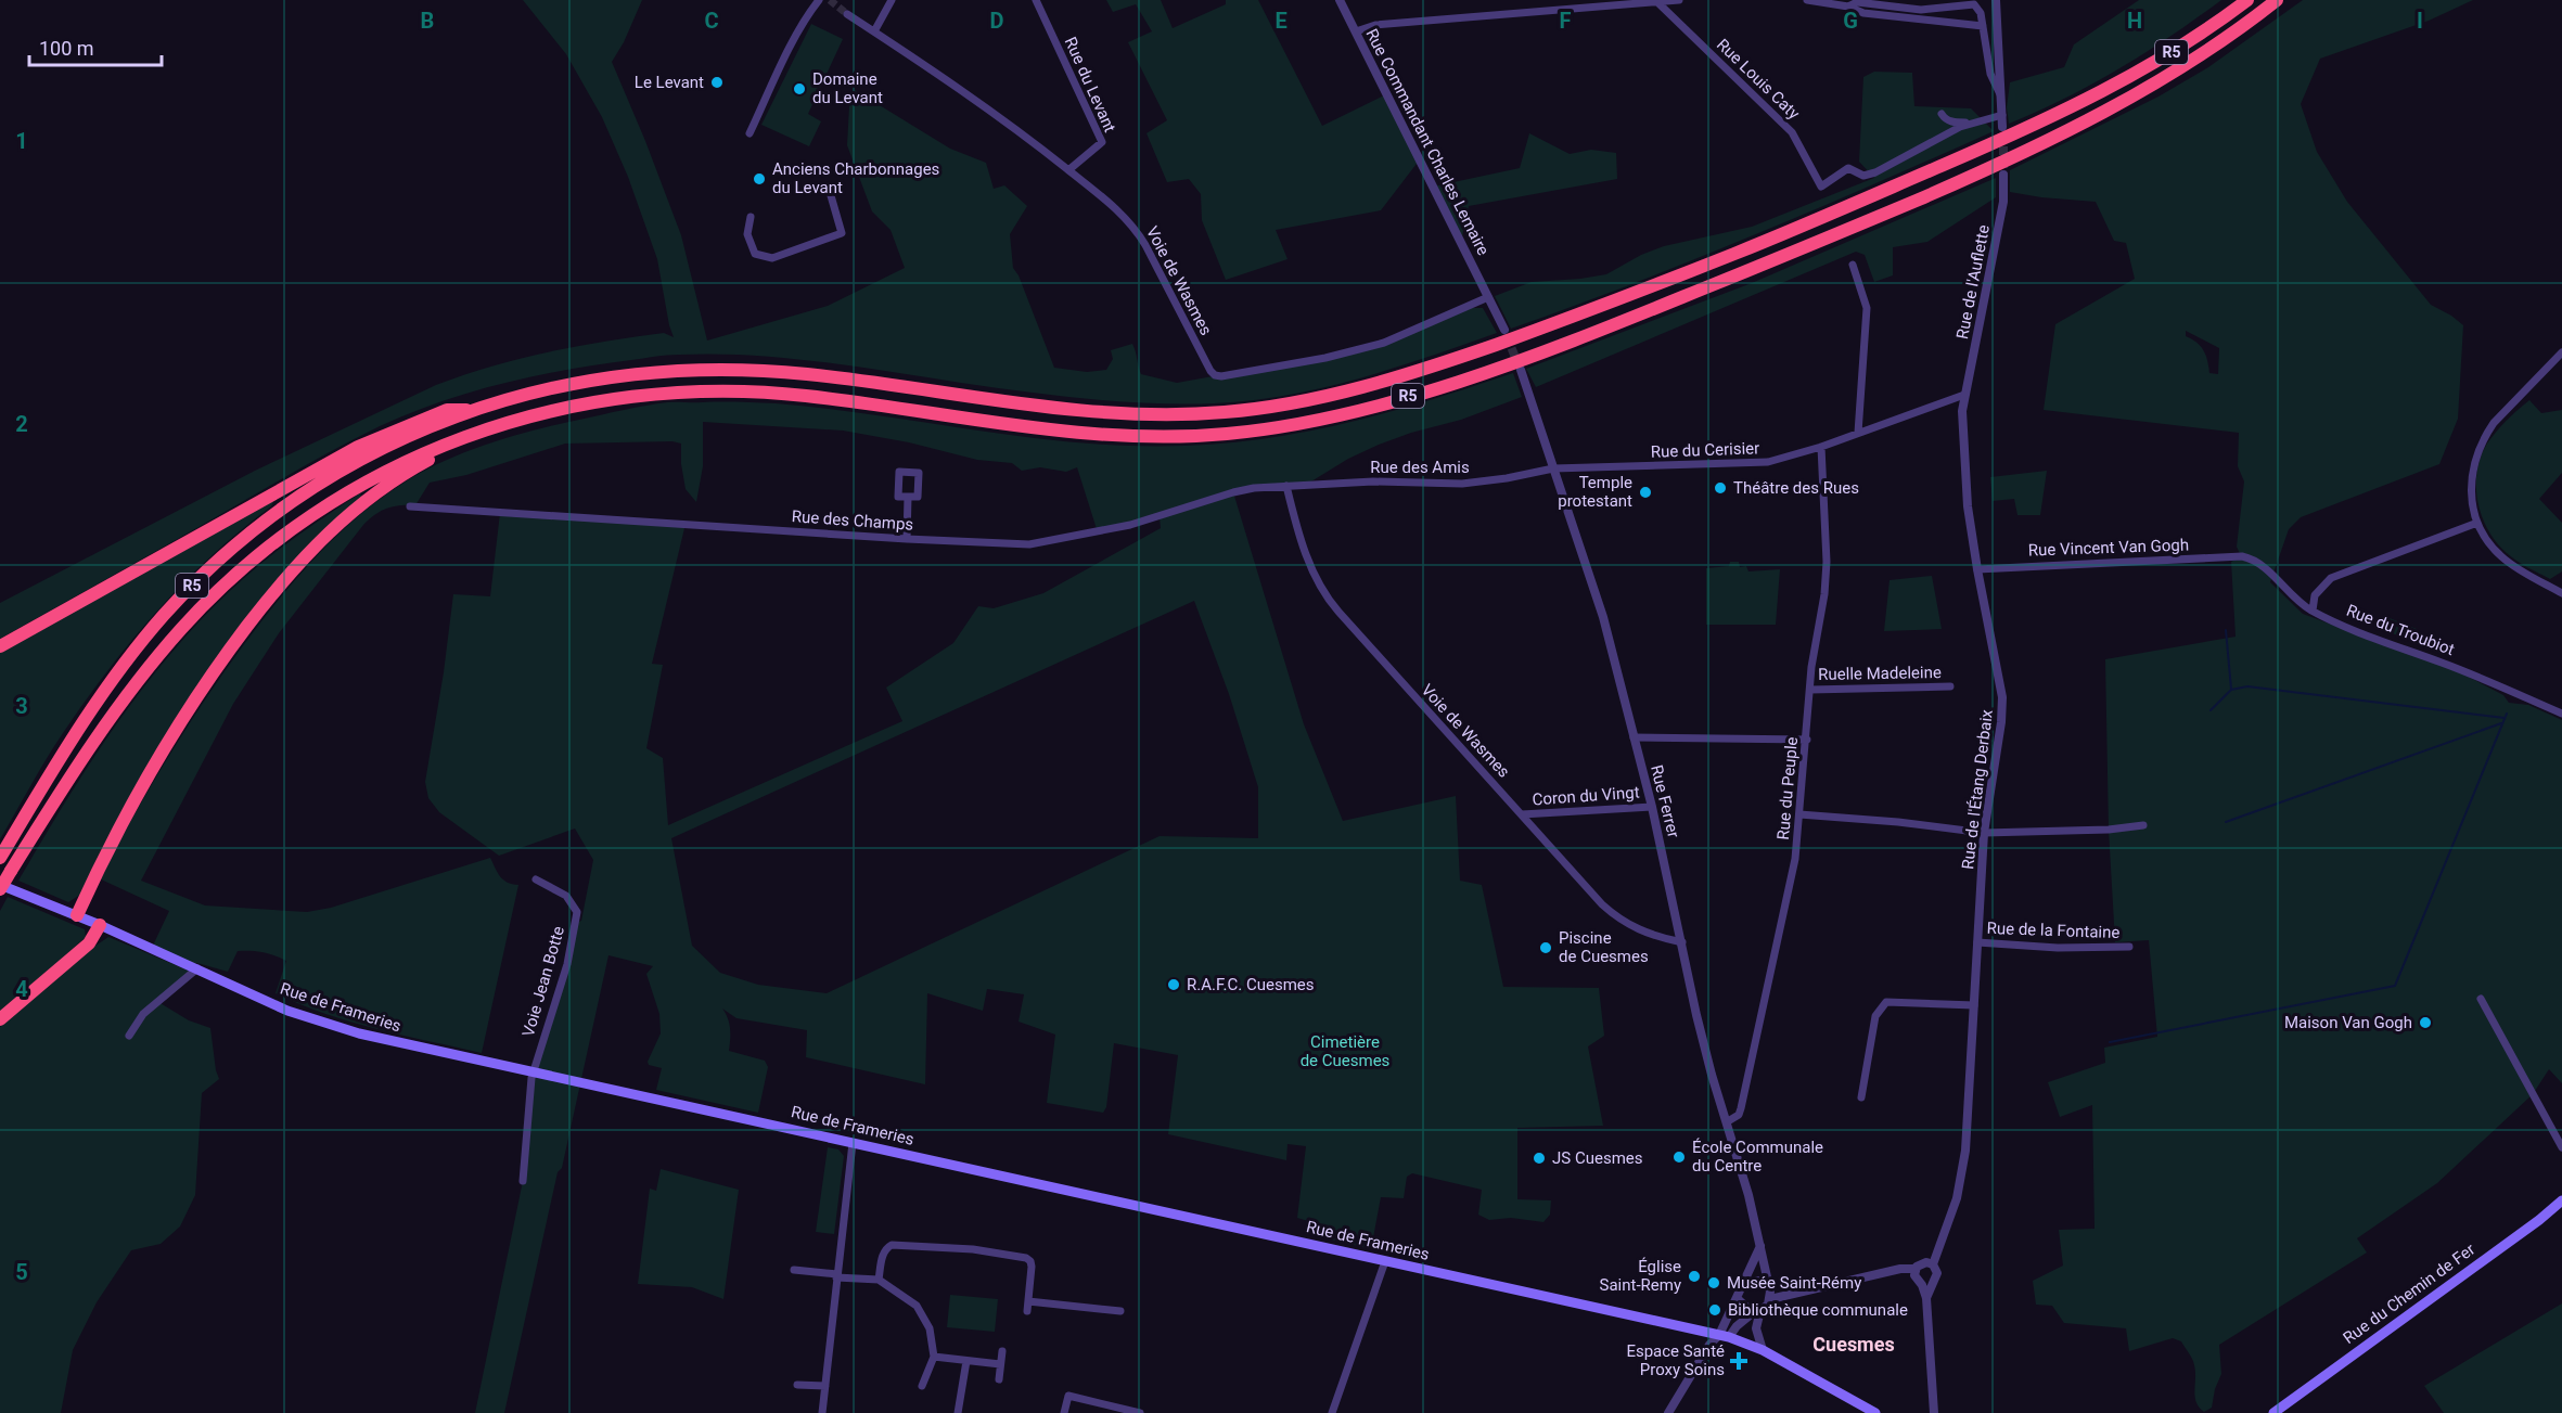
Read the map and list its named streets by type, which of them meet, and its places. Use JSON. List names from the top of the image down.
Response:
{
  "streets": {
    "highway": ["R5"],
    "main road": ["Rue de Frameries", "Rue du Chemin de Fer"],
    "street": [
      "Rue Louis Caty",
      "Rue du Levant",
      "Rue Commandant Charles Lemaire",
      "Voie de Wasmes",
      "Rue de l'Auflette",
      "Rue du Cerisier",
      "Rue des Amis",
      "Rue des Champs",
      "Rue Vincent Van Gogh",
      "Rue du Troubiot",
      "Ruelle Madeleine",
      "Rue du Peuple",
      "Rue de l'Étang Derbaix",
      "Coron du Vingt",
      "Rue Ferrer",
      "Rue de la Fontaine",
      "Voie Jean Botte"
    ]
  },
  "crossings": [
    ["R5", "Rue de Frameries"],
    ["Rue du Levant", "Voie de Wasmes"],
    ["Rue Commandant Charles Lemaire", "Voie de Wasmes"],
    ["Voie de Wasmes", "Rue des Amis"],
    ["Voie de Wasmes", "Rue des Champs"],
    ["Voie de Wasmes", "Coron du Vingt"],
    ["Voie de Wasmes", "Rue Ferrer"],
    ["Rue de l'Auflette", "Rue du Cerisier"],
    ["Rue de l'Auflette", "Rue de l'Étang Derbaix"],
    ["Rue du Cerisier", "Rue des Amis"],
    ["Rue du Cerisier", "Rue du Peuple"],
    ["Rue du Cerisier", "Rue de l'Étang Derbaix"],
    ["Rue du Cerisier", "Rue Ferrer"],
    ["Rue des Amis", "Rue des Champs"],
    ["Rue des Amis", "Rue Ferrer"],
    ["Rue Vincent Van Gogh", "Rue du Troubiot"],
    ["Rue Vincent Van Gogh", "Rue de l'Étang Derbaix"],
    ["Ruelle Madeleine", "Rue du Peuple"],
    ["Rue du Peuple", "Rue Ferrer"],
    ["Rue de l'Étang Derbaix", "Rue de la Fontaine"],
    ["Coron du Vingt", "Rue Ferrer"],
    ["Voie Jean Botte", "Rue de Frameries"]
  ],
  "districts": ["Cuesmes"],
  "parks": ["Cimetière de Cuesmes"],
  "places": {
    "other": [
      "Le Levant",
      "Domaine du Levant",
      "Anciens Charbonnages du Levant",
      "Théâtre des Rues",
      "Temple protestant",
      "Piscine de Cuesmes",
      "R.A.F.C. Cuesmes",
      "Maison Van Gogh",
      "École Communale du Centre",
      "JS Cuesmes",
      "Église Saint-Remy",
      "Musée Saint-Rémy",
      "Bibliothèque communale"
    ],
    "health": ["Espace Santé Proxy Soins"]
  },
  "scale_bar": "100 m",
  "grid": {
    "columns": [
      "B",
      "C",
      "D",
      "E",
      "F",
      "G",
      "H",
      "I"
    ],
    "rows": [
      "1",
      "2",
      "3",
      "4",
      "5"
    ]
  }
}
